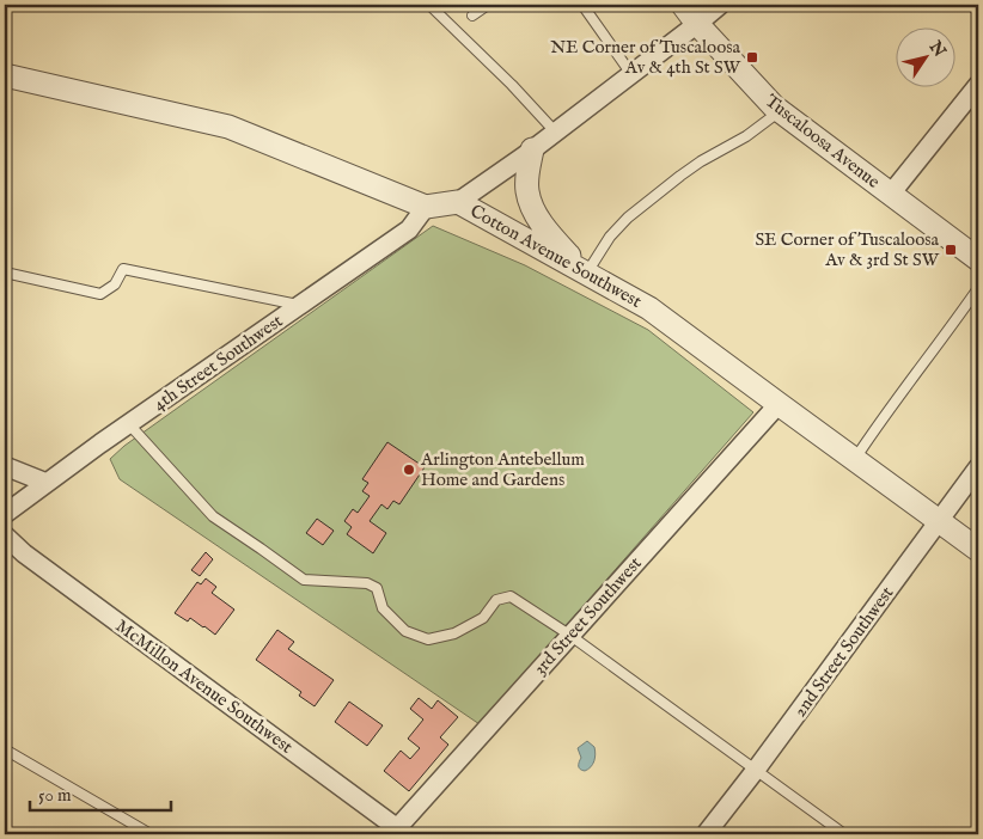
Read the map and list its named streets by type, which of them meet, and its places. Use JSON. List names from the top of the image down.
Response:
{
  "streets": {
    "street": [
      "Tuscaloosa Avenue",
      "Cotton Avenue Southwest",
      "4th Street Southwest",
      "3rd Street Southwest",
      "2nd Street Southwest",
      "McMillon Avenue Southwest"
    ]
  },
  "crossings": [
    ["Cotton Avenue Southwest", "4th Street Southwest"],
    ["Cotton Avenue Southwest", "3rd Street Southwest"],
    ["Cotton Avenue Southwest", "2nd Street Southwest"],
    ["3rd Street Southwest", "McMillon Avenue Southwest"]
  ],
  "places": {
    "transit": ["NE Corner of Tuscaloosa Av & 4th St SW", "SE Corner of Tuscaloosa Av & 3rd St SW"],
    "other": ["Arlington Antebellum Home and Gardens"]
  },
  "scale_bar": "50 m",
  "north": "top right"
}
